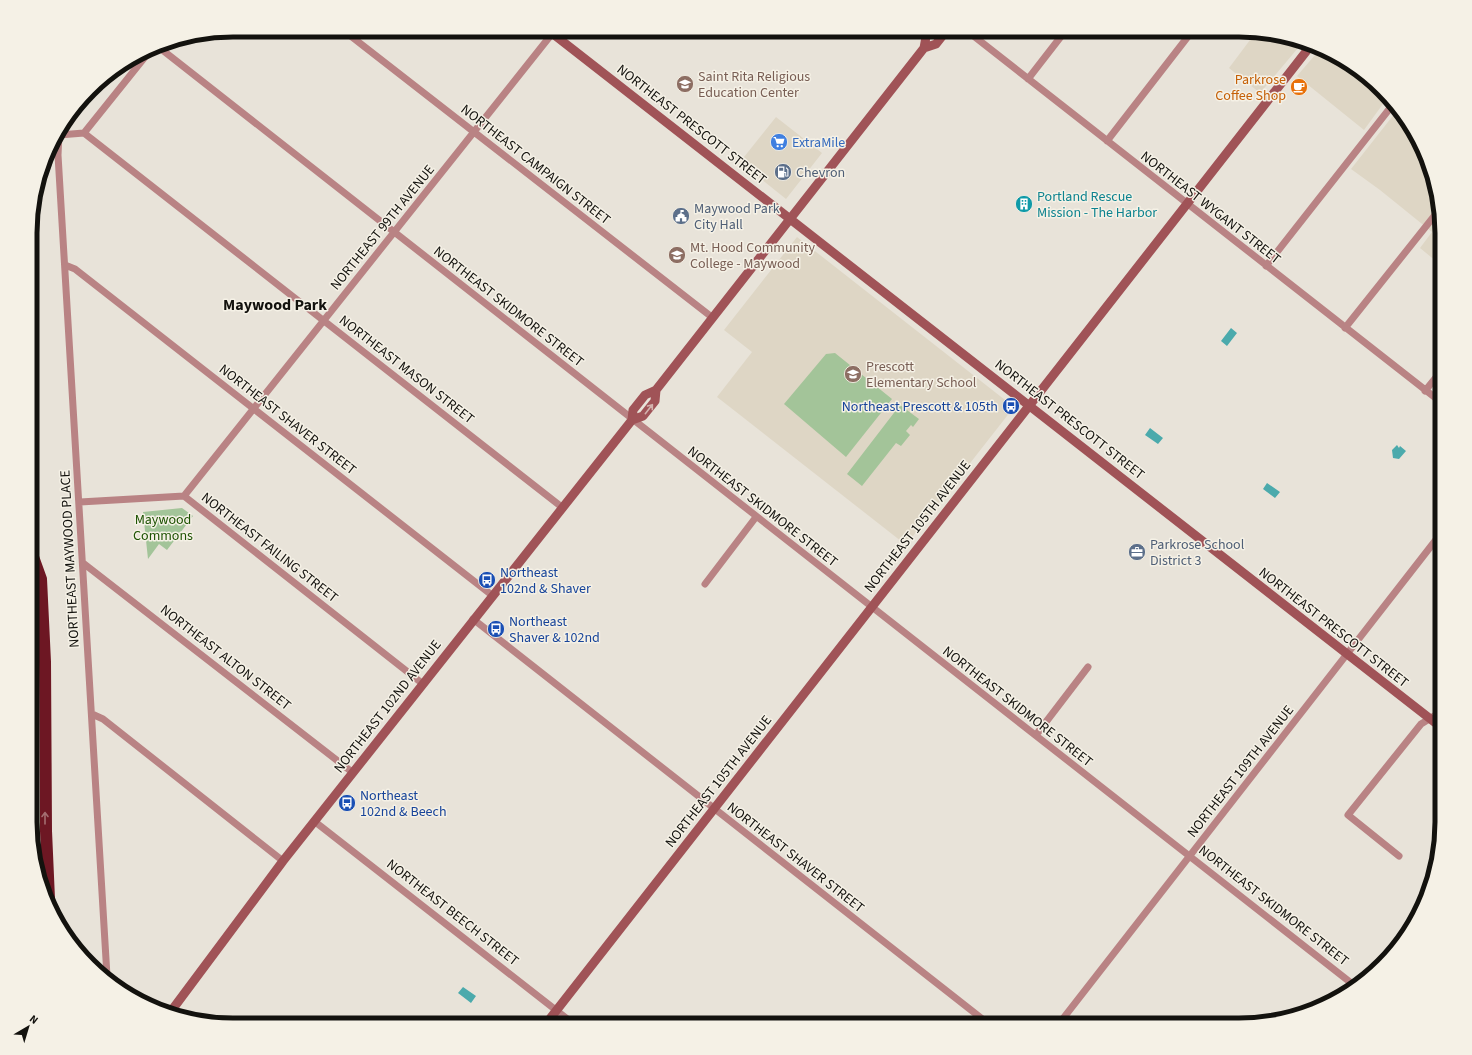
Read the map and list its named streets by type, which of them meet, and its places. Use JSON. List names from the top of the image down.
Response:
{
  "streets": {
    "street": [
      "NORTHEAST PRESCOTT STREET",
      "NORTHEAST CAMPAIGN STREET",
      "NORTHEAST WYGANT STREET",
      "NORTHEAST 99TH AVENUE",
      "NORTHEAST SKIDMORE STREET",
      "NORTHEAST MASON STREET",
      "NORTHEAST SHAVER STREET",
      "NORTHEAST 105TH AVENUE",
      "NORTHEAST FAILING STREET",
      "NORTHEAST MAYWOOD PLACE",
      "NORTHEAST ALTON STREET",
      "NORTHEAST 102ND AVENUE",
      "NORTHEAST 109TH AVENUE",
      "NORTHEAST BEECH STREET"
    ]
  },
  "crossings": [
    ["NORTHEAST PRESCOTT STREET", "NORTHEAST 105TH AVENUE"],
    ["NORTHEAST PRESCOTT STREET", "NORTHEAST 102ND AVENUE"],
    ["NORTHEAST PRESCOTT STREET", "NORTHEAST 109TH AVENUE"],
    ["NORTHEAST CAMPAIGN STREET", "NORTHEAST 99TH AVENUE"],
    ["NORTHEAST CAMPAIGN STREET", "NORTHEAST 102ND AVENUE"],
    ["NORTHEAST WYGANT STREET", "NORTHEAST 105TH AVENUE"],
    ["NORTHEAST 99TH AVENUE", "NORTHEAST SKIDMORE STREET"],
    ["NORTHEAST 99TH AVENUE", "NORTHEAST MASON STREET"],
    ["NORTHEAST 99TH AVENUE", "NORTHEAST SHAVER STREET"],
    ["NORTHEAST 99TH AVENUE", "NORTHEAST FAILING STREET"],
    ["NORTHEAST SKIDMORE STREET", "NORTHEAST 105TH AVENUE"],
    ["NORTHEAST SKIDMORE STREET", "NORTHEAST 102ND AVENUE"],
    ["NORTHEAST SKIDMORE STREET", "NORTHEAST 109TH AVENUE"],
    ["NORTHEAST MASON STREET", "NORTHEAST 102ND AVENUE"],
    ["NORTHEAST SHAVER STREET", "NORTHEAST 105TH AVENUE"],
    ["NORTHEAST SHAVER STREET", "NORTHEAST MAYWOOD PLACE"],
    ["NORTHEAST SHAVER STREET", "NORTHEAST 102ND AVENUE"],
    ["NORTHEAST 105TH AVENUE", "NORTHEAST BEECH STREET"],
    ["NORTHEAST FAILING STREET", "NORTHEAST MAYWOOD PLACE"],
    ["NORTHEAST FAILING STREET", "NORTHEAST 102ND AVENUE"],
    ["NORTHEAST MAYWOOD PLACE", "NORTHEAST ALTON STREET"],
    ["NORTHEAST ALTON STREET", "NORTHEAST 102ND AVENUE"],
    ["NORTHEAST 102ND AVENUE", "NORTHEAST BEECH STREET"]
  ],
  "districts": ["Maywood Park"],
  "parks": ["Maywood Commons"],
  "places": {
    "school or university": ["Saint Rita Religious Education Center", "Mt. Hood Community College - Maywood", "Prescott Elementary School"],
    "cafe": ["Parkrose Coffee Shop"],
    "supermarket": ["ExtraMile"],
    "fuel station": ["Chevron"],
    "building": ["Portland Rescue Mission - The Harbor"],
    "public building": ["Maywood Park City Hall"],
    "bus stop": [
      "Northeast Prescott & 105th",
      "Northeast 102nd & Shaver",
      "Northeast Shaver & 102nd",
      "Northeast 102nd & Beech"
    ],
    "office": ["Parkrose School District 3"]
  },
  "north": "top right"
}
